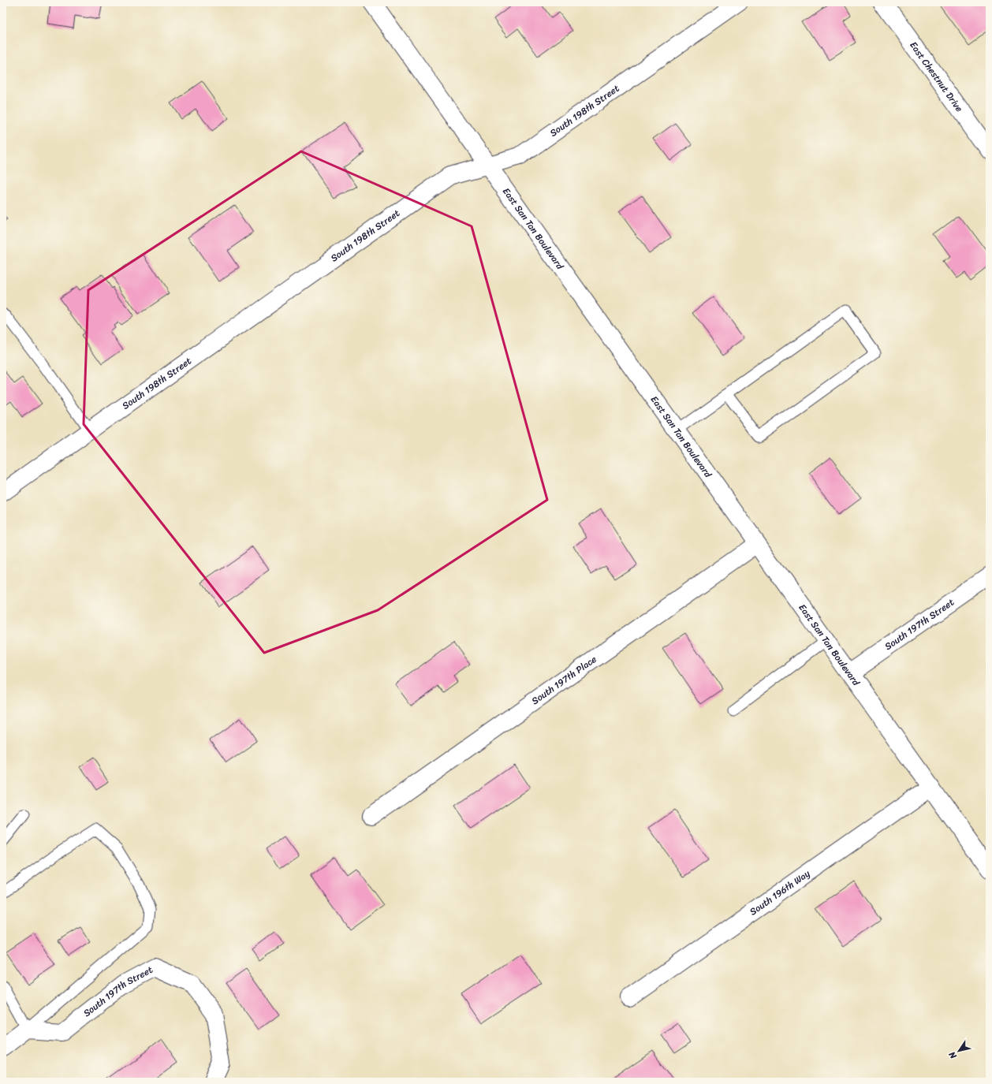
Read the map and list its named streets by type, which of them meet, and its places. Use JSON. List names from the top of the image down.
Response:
{
  "streets": {
    "street": [
      "East Chestnut Drive",
      "South 198th Street",
      "East San Tan Boulevard",
      "South 197th Street",
      "South 197th Place",
      "South 196th Way"
    ]
  },
  "crossings": [
    ["South 198th Street", "East San Tan Boulevard"],
    ["East San Tan Boulevard", "South 197th Street"],
    ["East San Tan Boulevard", "South 197th Place"],
    ["East San Tan Boulevard", "South 196th Way"]
  ],
  "north": "bottom left"
}
